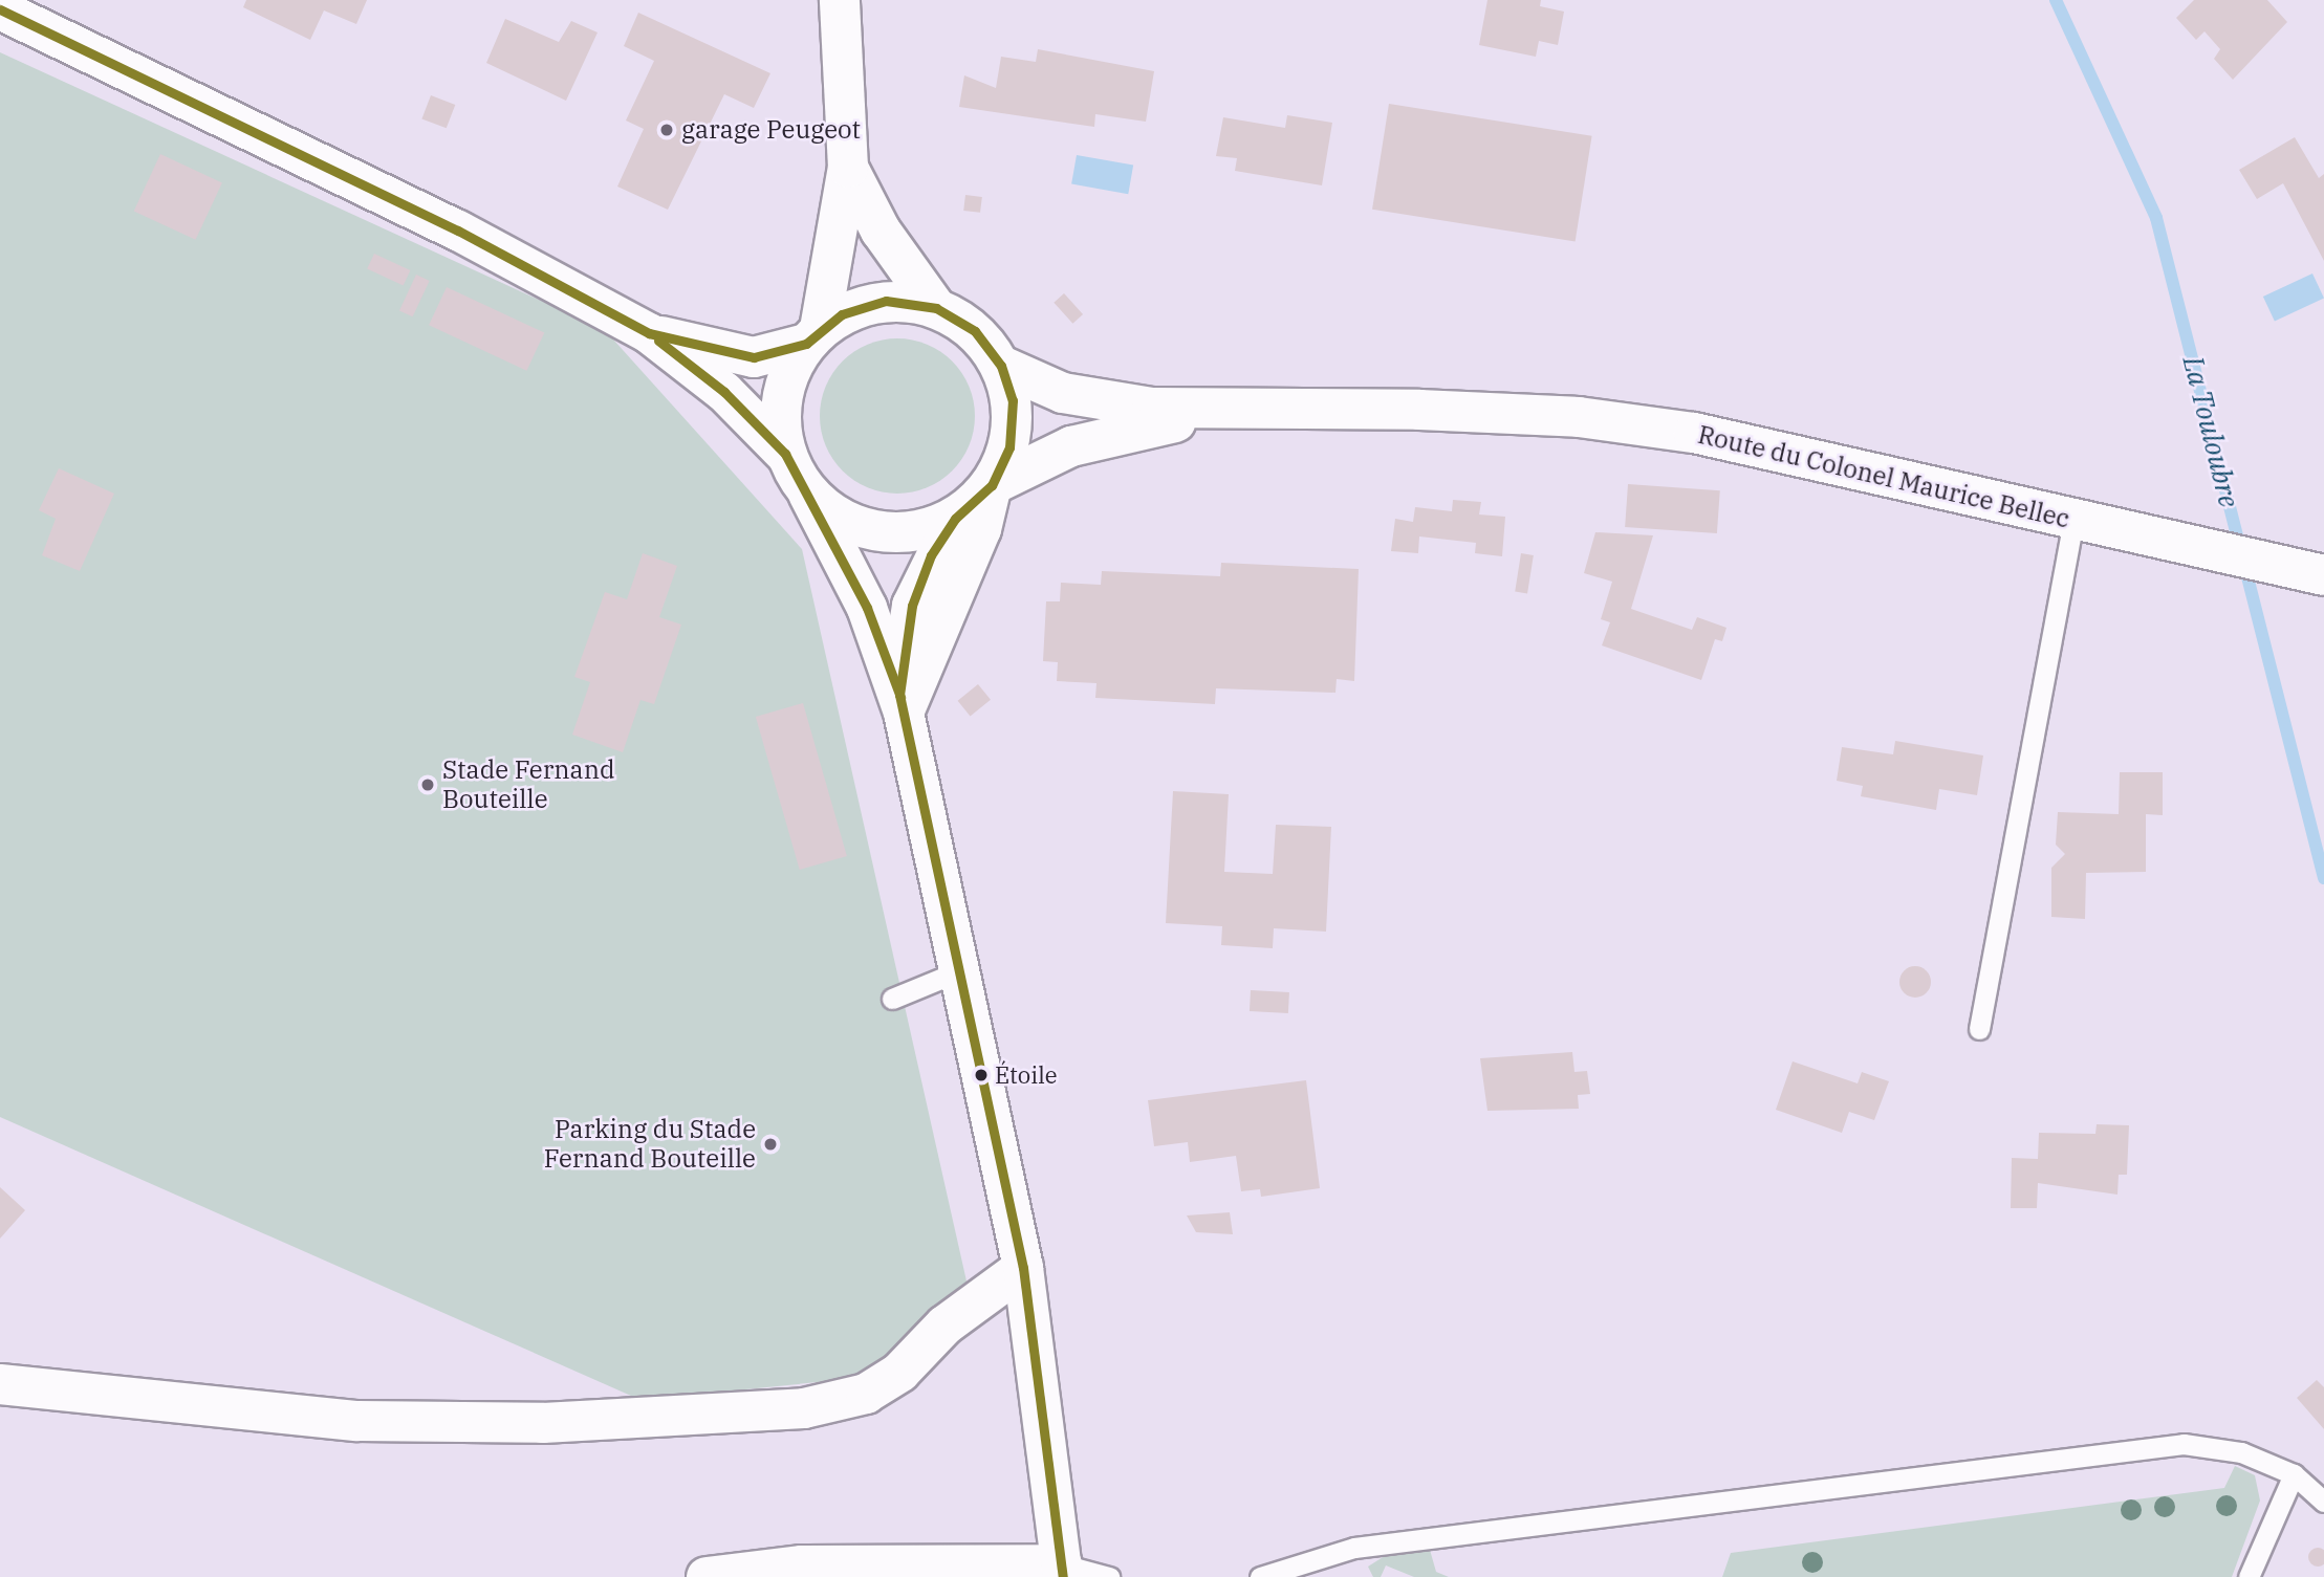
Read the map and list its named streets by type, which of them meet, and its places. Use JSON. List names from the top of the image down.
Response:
{
  "streets": {
    "main road": ["Route du Colonel Maurice Bellec"]
  },
  "water": ["La Touloubre"],
  "places": [
    "garage Peugeot",
    "Stade Fernand Bouteille",
    "Étoile",
    "Parking du Stade Fernand Bouteille"
  ]
}
